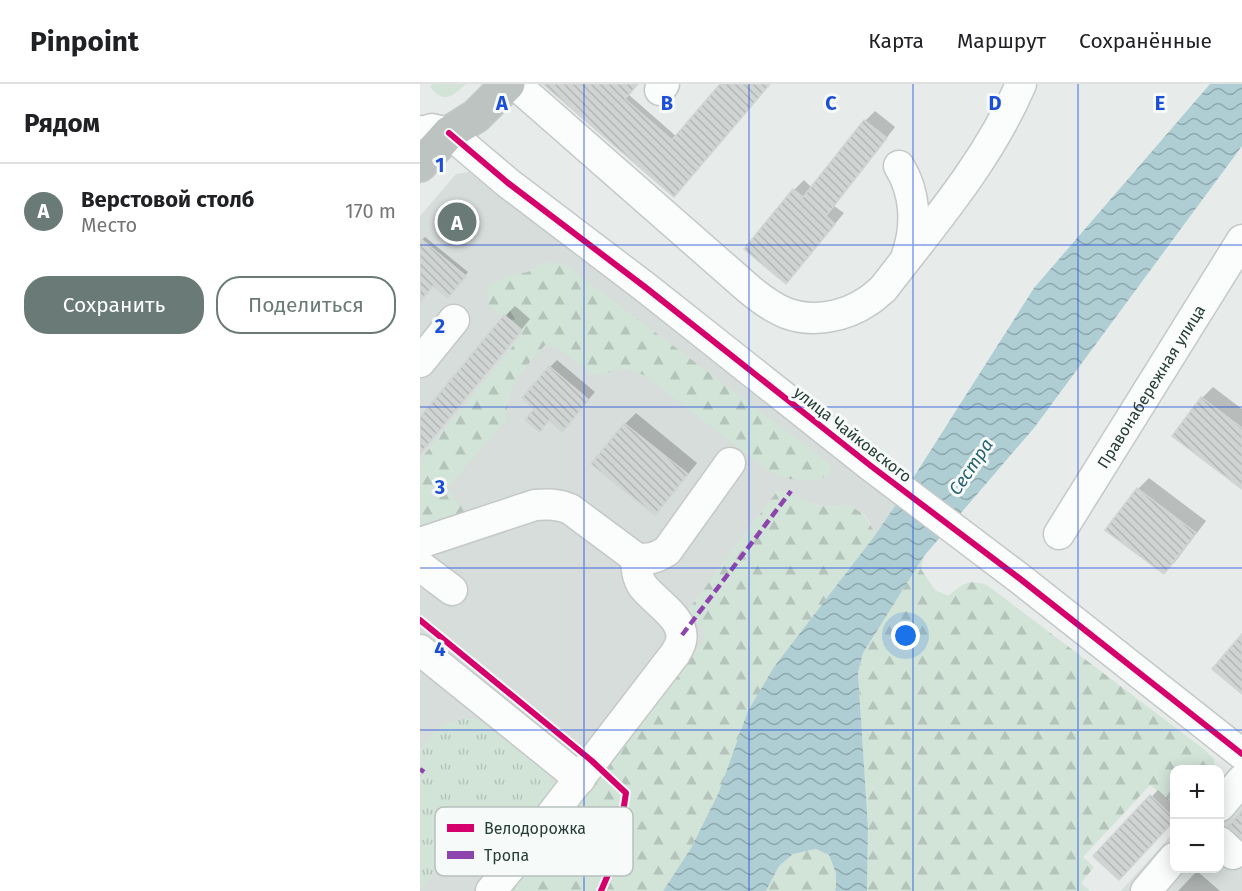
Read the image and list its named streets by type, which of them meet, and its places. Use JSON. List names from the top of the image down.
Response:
{
  "streets": {
    "street": ["Правонабережная улица", "улица Чайковского"]
  },
  "water": ["Сестра"],
  "legend": ["Велодорожка", "Тропа"],
  "page": {
    "header": "Pinpoint",
    "nav": ["Карта", "Маршрут", "Сохранённые"],
    "heading": "Рядом",
    "list": [
      {
        "mark": "A",
        "name": "Верстовой столб",
        "note": "Место",
        "value": "170 m"
      }
    ],
    "pins": "A",
    "buttons": ["Сохранить", "Поделиться"],
    "map_buttons": ["+", "−"]
  },
  "grid": {
    "columns": [
      "A",
      "B",
      "C",
      "D",
      "E"
    ],
    "rows": [
      "1",
      "2",
      "3",
      "4"
    ]
  }
}
